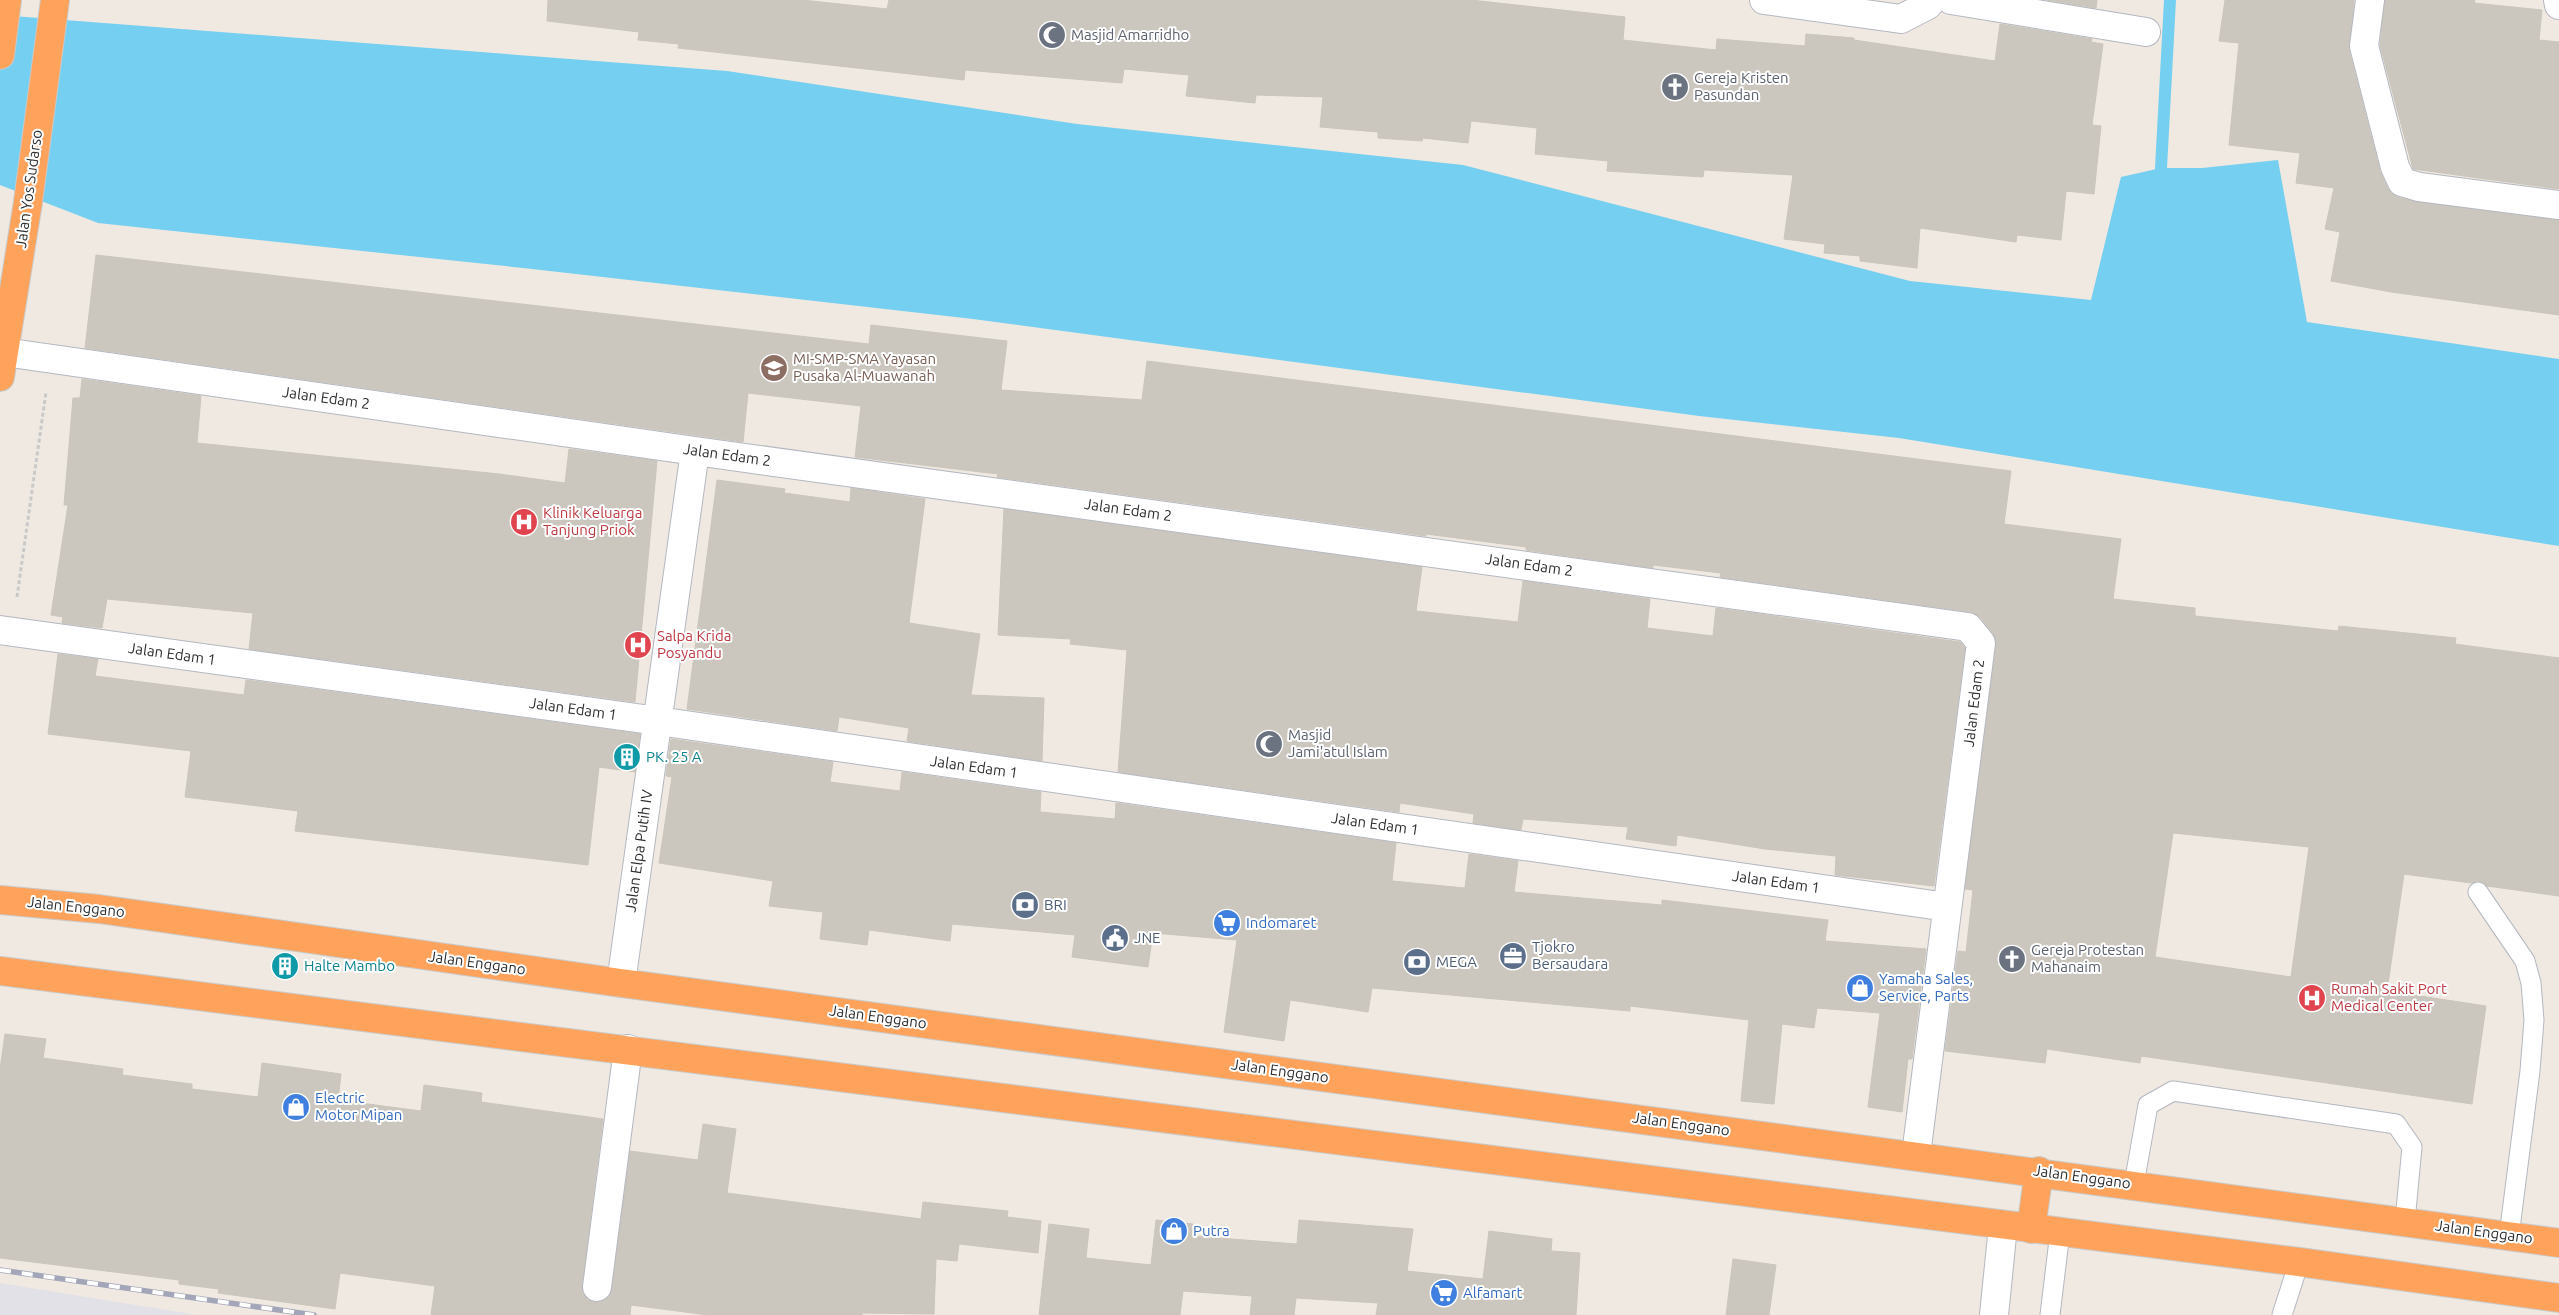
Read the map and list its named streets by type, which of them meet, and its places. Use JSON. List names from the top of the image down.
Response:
{
  "streets": {
    "highway": ["Jalan Yos Sudarso", "Jalan Enggano"],
    "street": ["Jalan Edam 2", "Jalan Edam 1", "Jalan Elpa Putih IV"]
  },
  "crossings": [
    ["Jalan Yos Sudarso", "Jalan Edam 2"],
    ["Jalan Edam 2", "Jalan Edam 1"],
    ["Jalan Edam 2", "Jalan Elpa Putih IV"],
    ["Jalan Edam 1", "Jalan Elpa Putih IV"],
    ["Jalan Elpa Putih IV", "Jalan Enggano"]
  ],
  "places": {
    "mosque": ["Masjid Amarridho", "Masjid Jami'atul Islam"],
    "church": ["Gereja Kristen Pasundan", "Gereja Protestan Mahanaim"],
    "school or university": ["MI-SMP-SMA Yayasan Pusaka Al-Muawanah"],
    "hospital": ["Klinik Keluarga Tanjung Priok", "Salpa Krida Posyandu", "Rumah Sakit Port Medical Center"],
    "building": ["PK. 25 A", "Halte Mambo"],
    "bank": ["BRI", "MEGA"],
    "supermarket": ["Indomaret", "Alfamart"],
    "public building": ["JNE"],
    "office": ["Tjokro Bersaudara"],
    "shop": ["Yamaha Sales, Service, Parts", "Electric Motor Mipan", "Putra"]
  }
}
